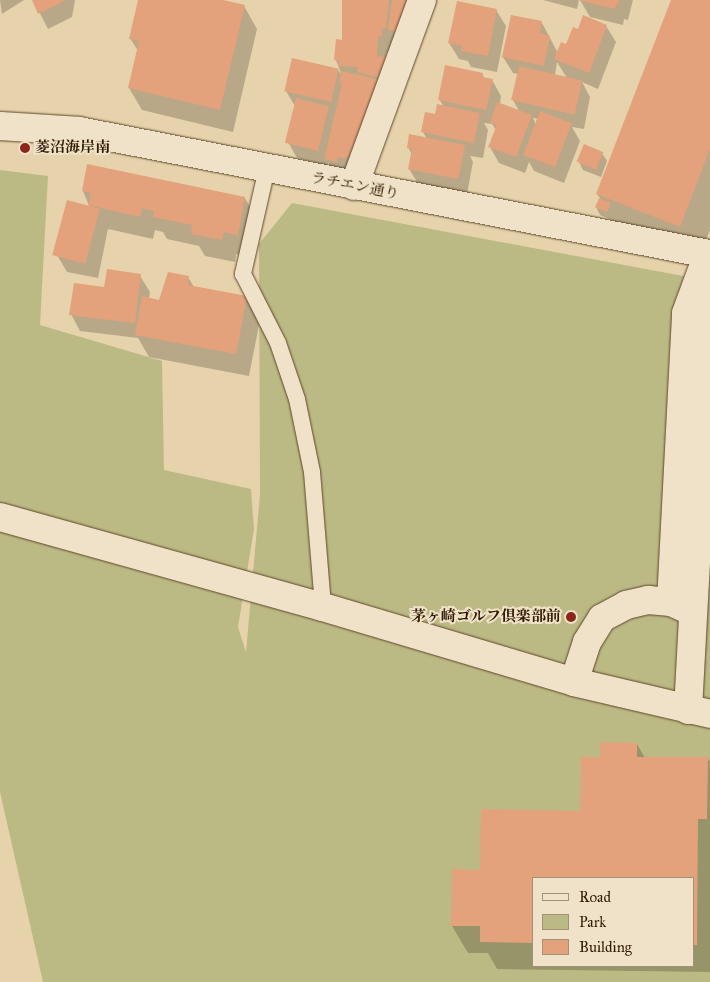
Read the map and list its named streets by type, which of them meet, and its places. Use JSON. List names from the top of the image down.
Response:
{
  "streets": {
    "street": ["ラチエン通り"]
  },
  "places": ["菱沼海岸南", "茅ヶ崎ゴルフ倶楽部前"],
  "legend": ["Road", "Park", "Building"]
}
